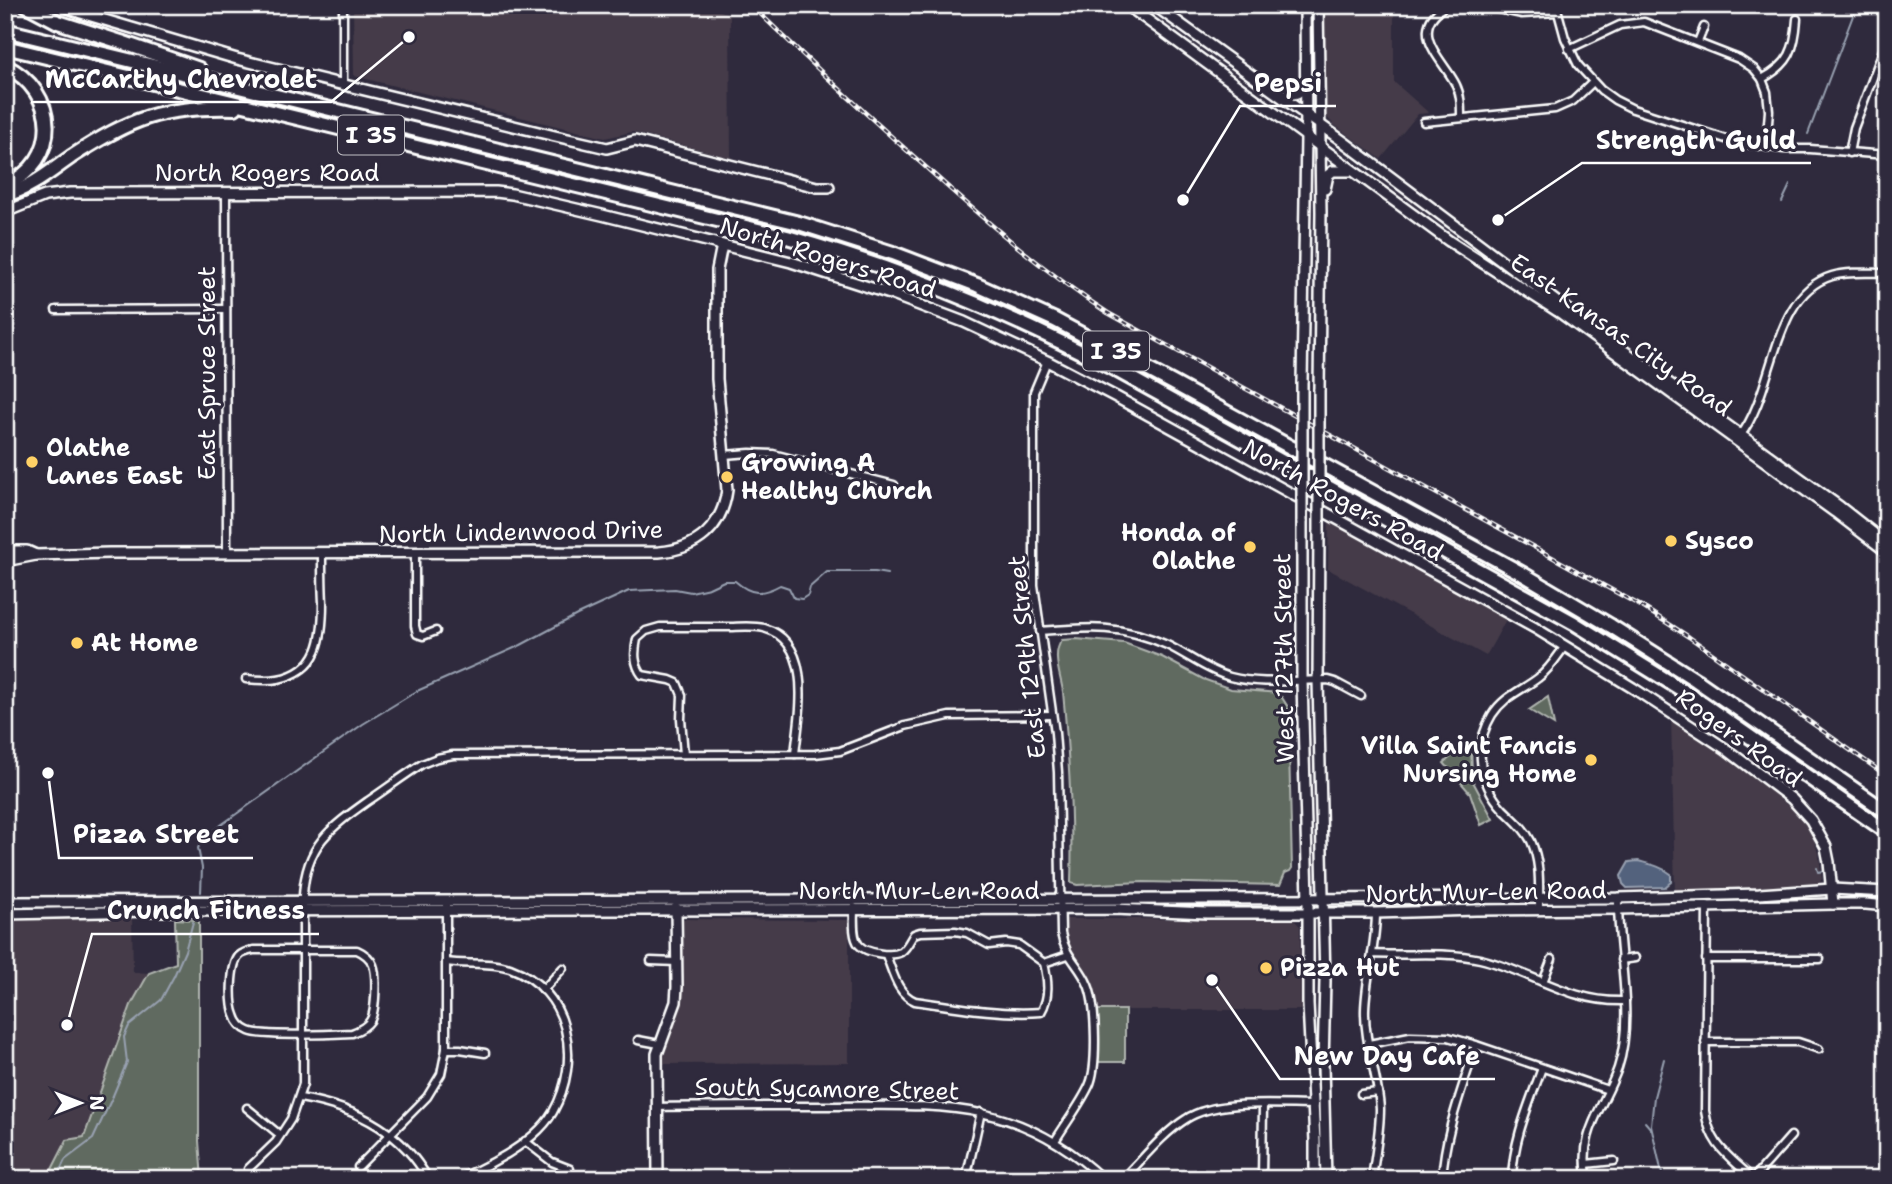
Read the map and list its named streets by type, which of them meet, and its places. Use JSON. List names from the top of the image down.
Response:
{
  "streets": {
    "highway": ["I 35"],
    "main road": [
      "North Rogers Road",
      "East Kansas City Road",
      "North Lindenwood Drive",
      "West 127th Street",
      "Rogers Road",
      "North Mur-Len Road"
    ],
    "street": ["East Spruce Street", "East 129th Street", "South Sycamore Street"]
  },
  "crossings": [
    ["North Rogers Road", "East Spruce Street"],
    ["North Rogers Road", "North Lindenwood Drive"],
    ["North Rogers Road", "East 129th Street"],
    ["North Rogers Road", "Rogers Road"],
    ["East Kansas City Road", "West 127th Street"],
    ["East Spruce Street", "North Lindenwood Drive"],
    ["East 129th Street", "North Mur-Len Road"],
    ["West 127th Street", "North Mur-Len Road"],
    ["Rogers Road", "North Mur-Len Road"]
  ],
  "places": [
    "McCarthy Chevrolet",
    "Pepsi",
    "Strength Guild",
    "Olathe Lanes East",
    "Growing A Healthy Church",
    "Sysco",
    "Honda of Olathe",
    "At Home",
    "Villa Saint Fancis Nursing Home",
    "Pizza Street",
    "Pizza Hut",
    "New Day Cafe",
    "Crunch Fitness"
  ],
  "north": "right"
}
